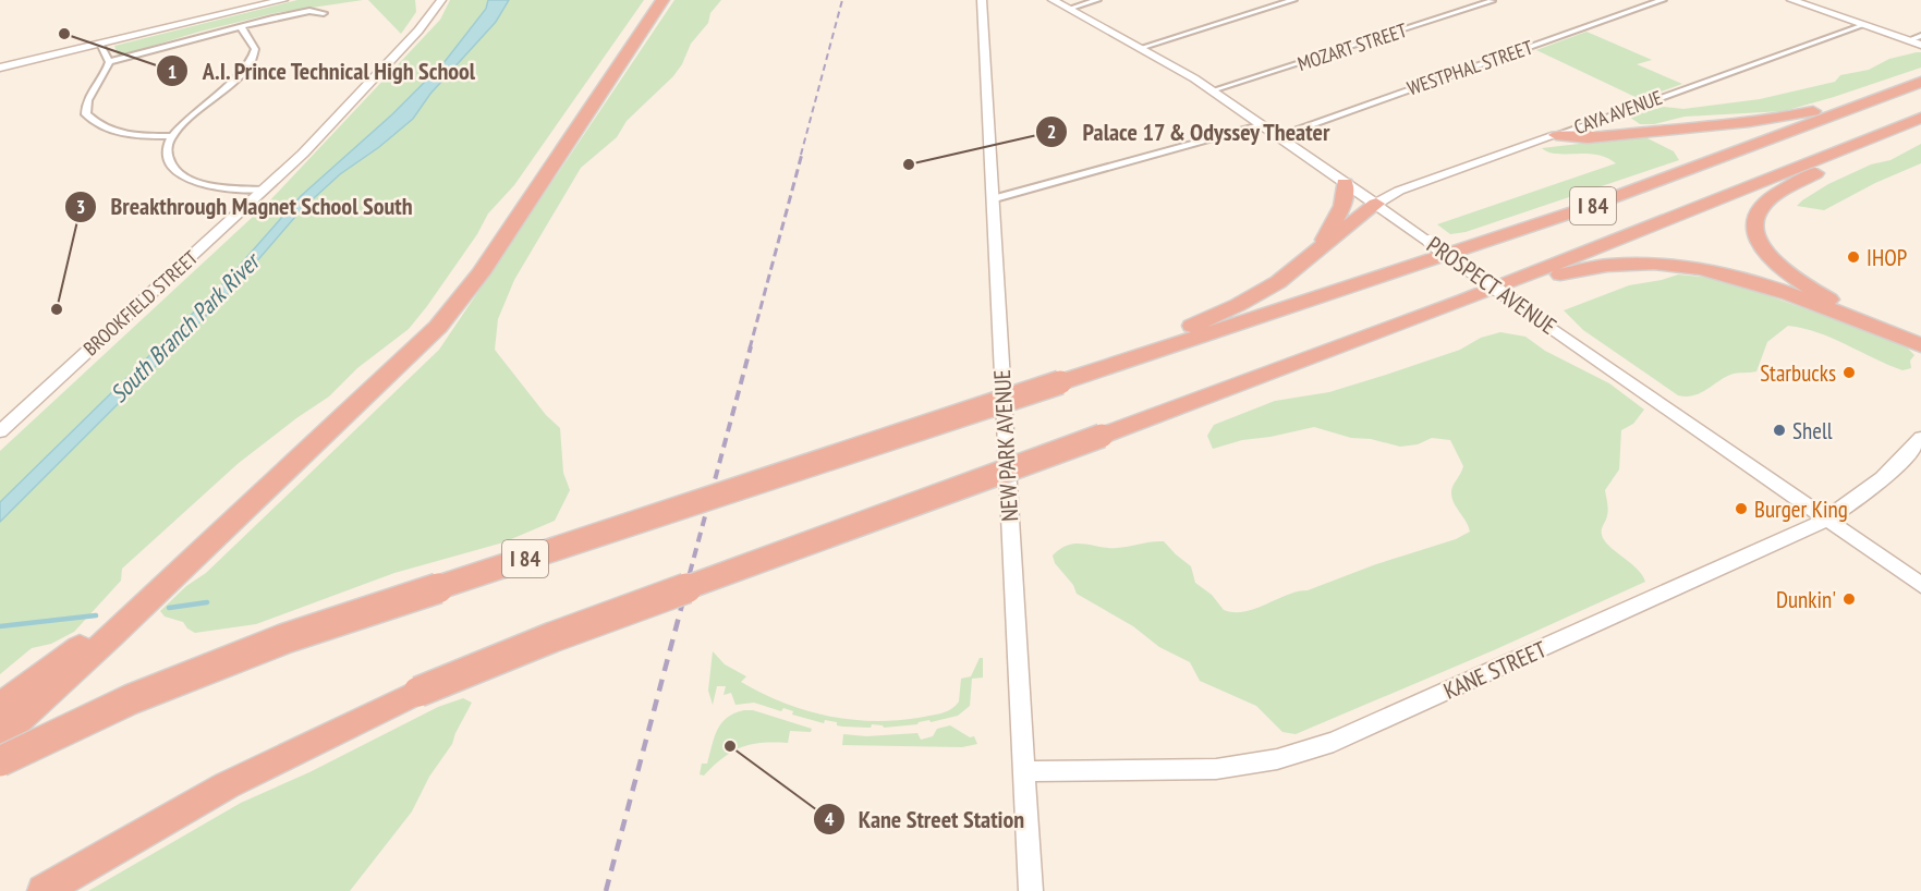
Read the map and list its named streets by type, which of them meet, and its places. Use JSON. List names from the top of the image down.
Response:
{
  "streets": {
    "highway": ["I 84"],
    "main road": [
      "CAYA AVENUE",
      "PROSPECT AVENUE",
      "BROOKFIELD STREET",
      "NEW PARK AVENUE",
      "KANE STREET"
    ],
    "street": ["MOZART STREET", "WESTPHAL STREET"]
  },
  "crossings": [
    ["MOZART STREET", "PROSPECT AVENUE"],
    ["WESTPHAL STREET", "PROSPECT AVENUE"],
    ["CAYA AVENUE", "PROSPECT AVENUE"],
    ["PROSPECT AVENUE", "KANE STREET"],
    ["NEW PARK AVENUE", "KANE STREET"]
  ],
  "water": ["South Branch Park River"],
  "places": [
    "A.I. Prince Technical High School",
    "Palace 17 & Odyssey Theater",
    "IHOP",
    "Breakthrough Magnet School South",
    "Starbucks",
    "Shell",
    "Burger King",
    "Dunkin'",
    "Kane Street Station"
  ]
}
